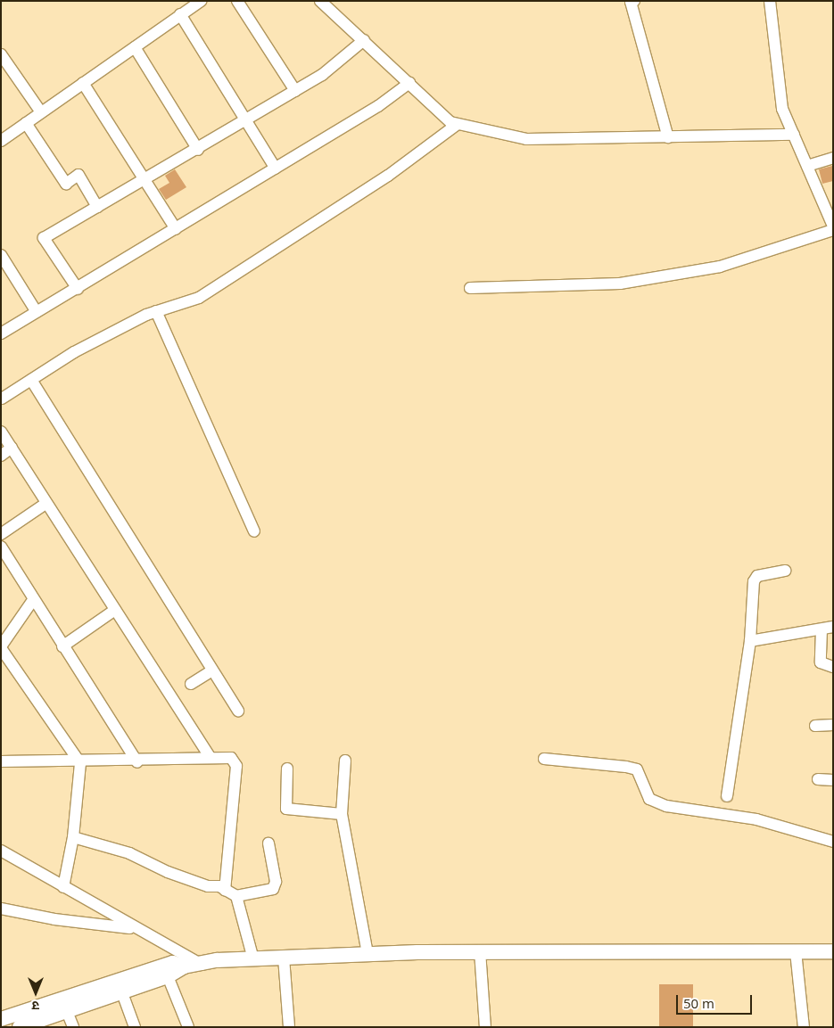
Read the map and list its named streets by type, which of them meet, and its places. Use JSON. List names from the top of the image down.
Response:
{
  "scale_bar": "50 m",
  "north": "bottom"
}
